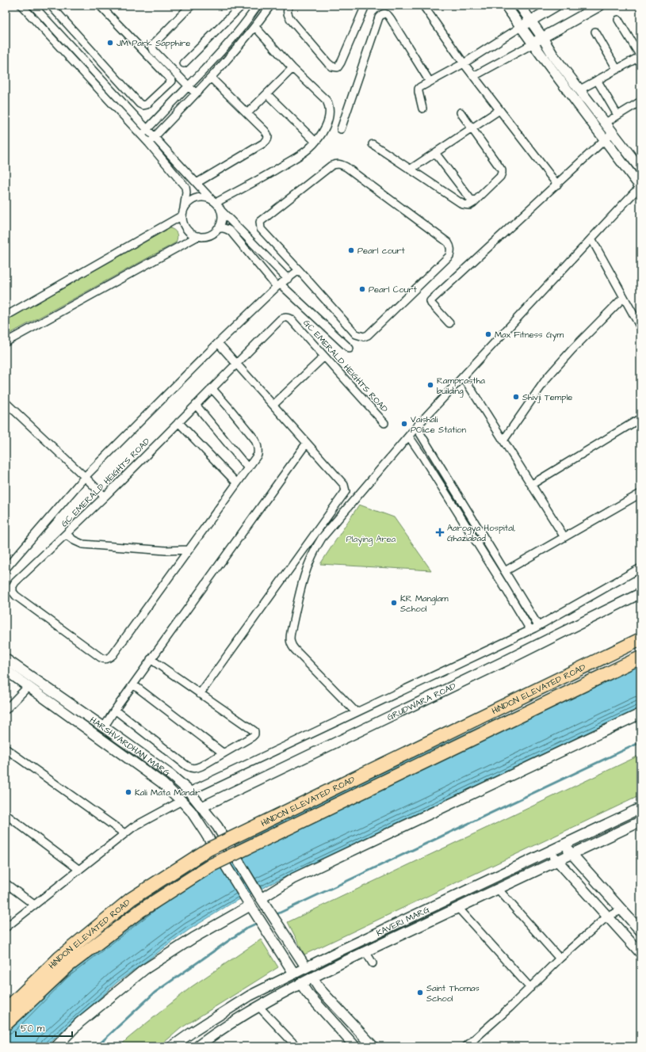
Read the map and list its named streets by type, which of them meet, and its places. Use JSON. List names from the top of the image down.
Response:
{
  "streets": {
    "highway": ["HINDON ELEVATED ROAD"],
    "street": [
      "GC EMERALD HEIGHTS ROAD",
      "GRUDWARA ROAD",
      "HARSHVARDHAN MARG",
      "KAVERI MARG"
    ]
  },
  "crossings": [
    ["GRUDWARA ROAD", "HARSHVARDHAN MARG"],
    ["HARSHVARDHAN MARG", "KAVERI MARG"]
  ],
  "parks": ["Playing Area"],
  "places": {
    "other": [
      "JM Park Sapphire",
      "Pearl court",
      "Pearl Court",
      "Max Fitness Gym",
      "Ramprastha building",
      "Shivji Temple",
      "Vaishali POlice Station",
      "KR Manglam School",
      "Kali Mata Mandir",
      "Saint Thomas School"
    ],
    "health": ["Aarogya Hospital, Ghaziabad"]
  },
  "scale_bar": "50 m"
}
